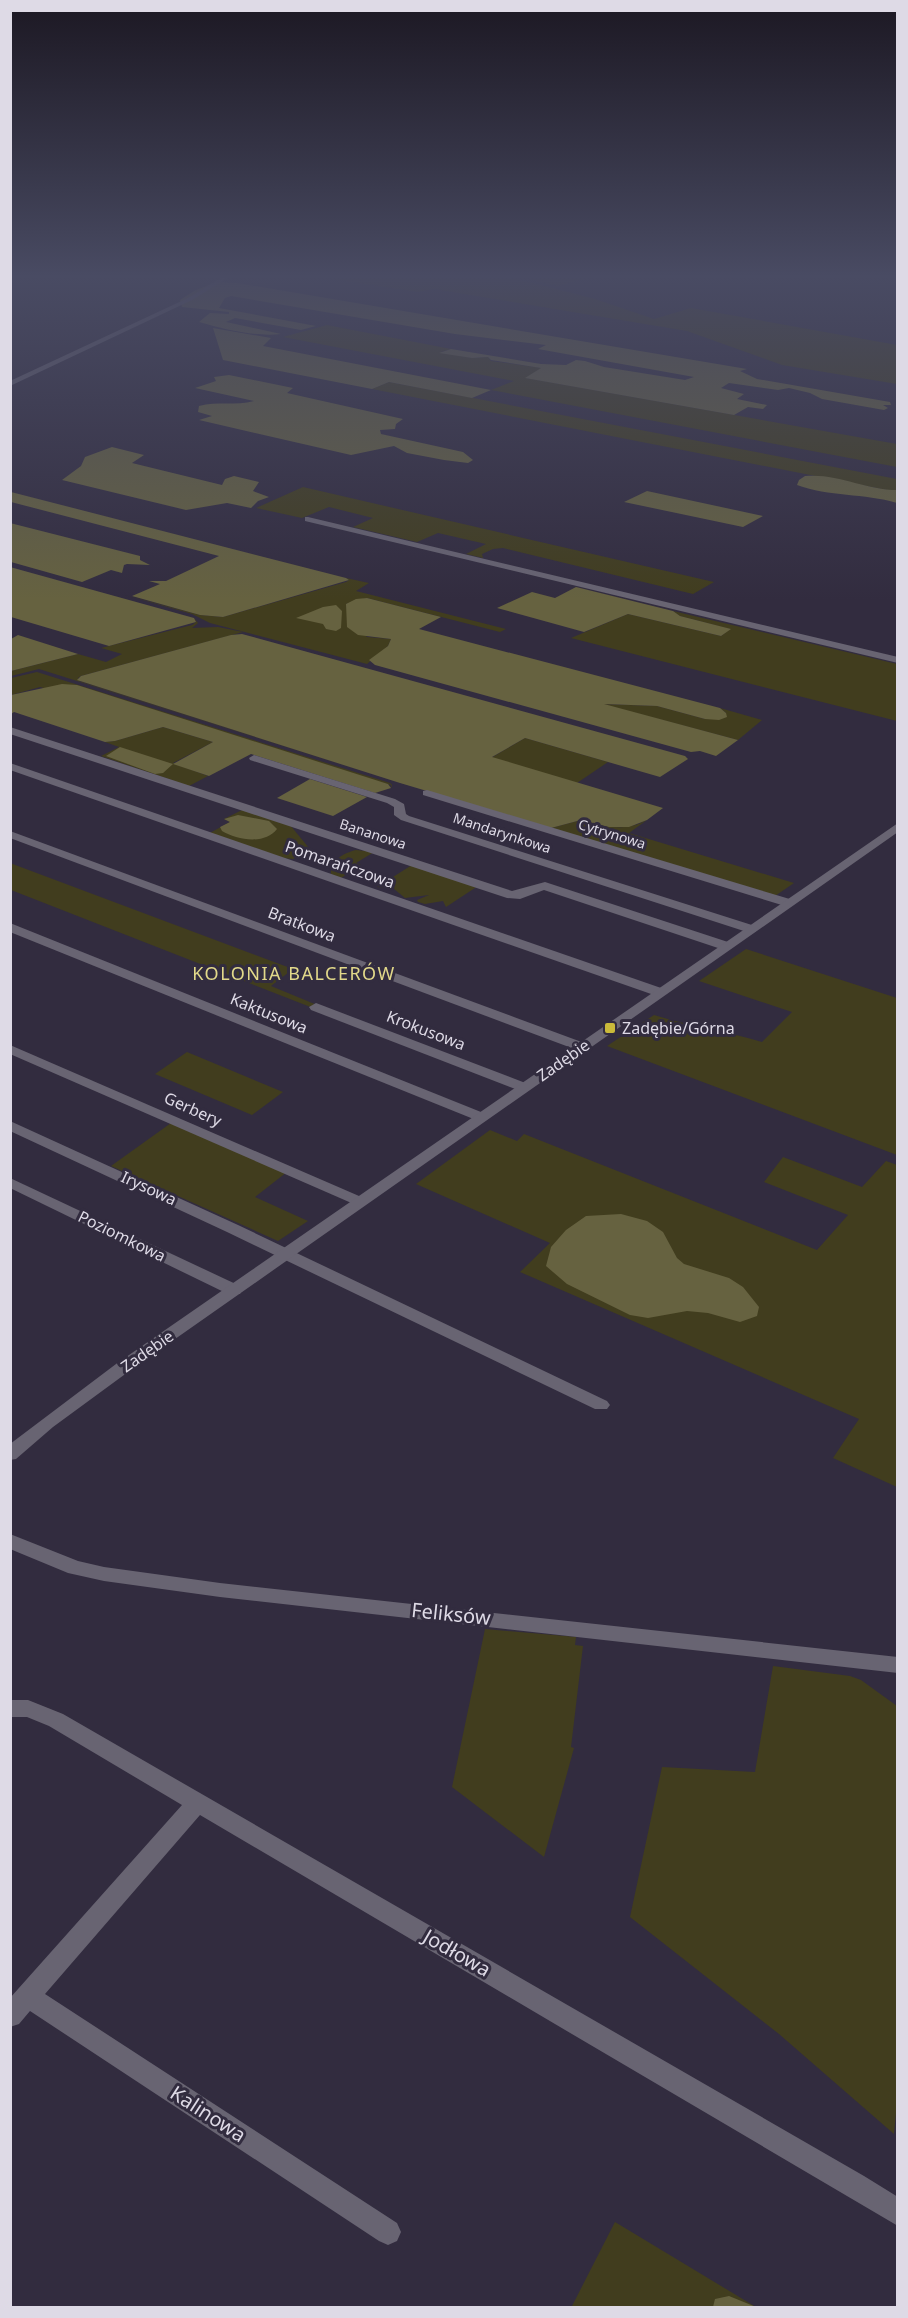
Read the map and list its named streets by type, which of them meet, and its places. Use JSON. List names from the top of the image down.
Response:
{
  "streets": {
    "street": [
      "Mandarynkowa",
      "Bananowa",
      "Cytrynowa",
      "Pomarańczowa",
      "Bratkowa",
      "Kaktusowa",
      "Krokusowa",
      "Zadębie",
      "Gerbery",
      "Irysowa",
      "Poziomkowa",
      "Feliksów",
      "Jodłowa",
      "Kalinowa"
    ]
  },
  "crossings": [
    ["Mandarynkowa", "Zadębie"],
    ["Bananowa", "Zadębie"],
    ["Cytrynowa", "Zadębie"],
    ["Pomarańczowa", "Zadębie"],
    ["Bratkowa", "Zadębie"],
    ["Kaktusowa", "Zadębie"],
    ["Krokusowa", "Zadębie"],
    ["Zadębie", "Gerbery"],
    ["Zadębie", "Irysowa"],
    ["Zadębie", "Poziomkowa"]
  ],
  "districts": ["KOLONIA BALCERÓW"],
  "places": {
    "transit": ["Zadębie/Górna"]
  }
}
